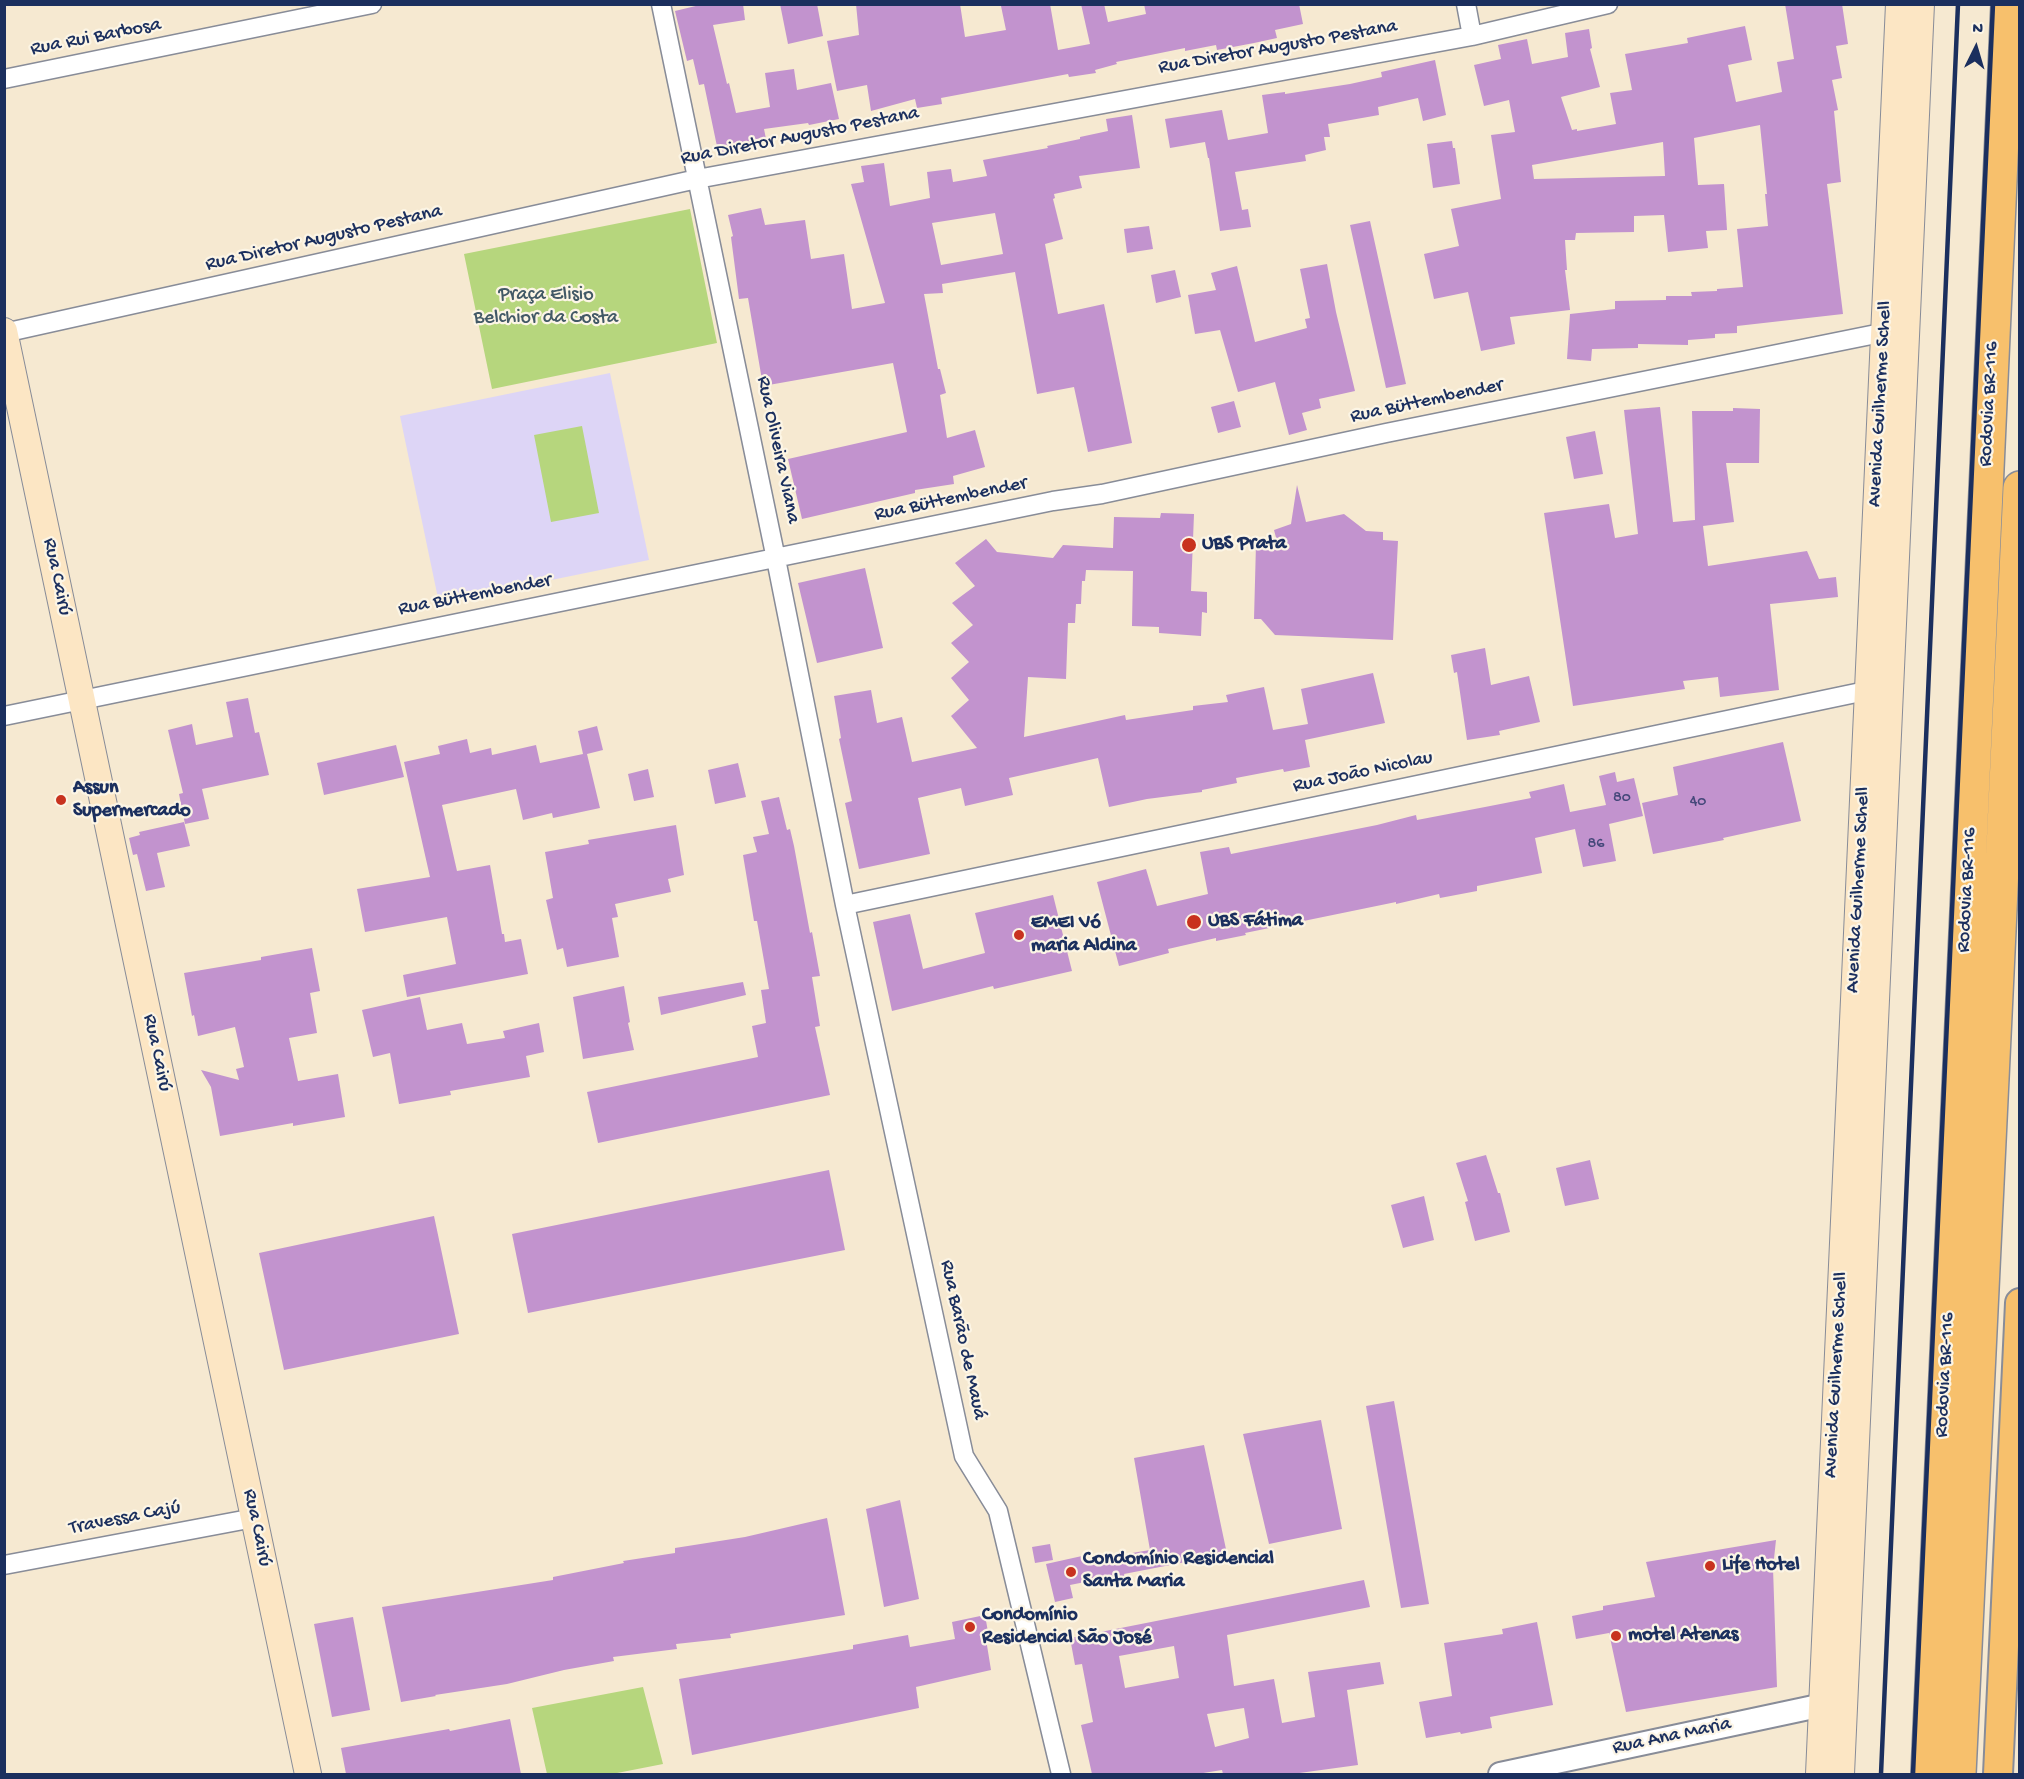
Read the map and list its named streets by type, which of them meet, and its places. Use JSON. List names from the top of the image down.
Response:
{
  "streets": {
    "highway": ["Rodovia BR-116"],
    "main road": ["Avenida Guilherme Schell", "Rua Cairú"],
    "street": [
      "Rua Rui Barbosa",
      "Rua Diretor Augusto Pestana",
      "Rua Büttembender",
      "Rua Oliveira Viana",
      "Rua João Nicolau",
      "Rua Barão de Mauá",
      "Travessa Cajú",
      "Rua Ana Maria"
    ]
  },
  "crossings": [
    ["Rua Diretor Augusto Pestana", "Rua Oliveira Viana"],
    ["Rua Diretor Augusto Pestana", "Rua Cairú"],
    ["Rua Büttembender", "Avenida Guilherme Schell"],
    ["Rua Büttembender", "Rua Oliveira Viana"],
    ["Rua Büttembender", "Rua Cairú"],
    ["Avenida Guilherme Schell", "Rua João Nicolau"],
    ["Avenida Guilherme Schell", "Rua Ana Maria"],
    ["Rua Oliveira Viana", "Rua João Nicolau"],
    ["Rua Oliveira Viana", "Rua Barão de Mauá"],
    ["Rua Cairú", "Travessa Cajú"],
    ["Rua João Nicolau", "Rua Barão de Mauá"]
  ],
  "parks": ["Praça Elisio Belchior da Costa"],
  "places": [
    "UBS Prata",
    "Assun Supermercado",
    "UBS Fátima",
    "EMEI Vó maria Aldina",
    "Life Hotel",
    "Condomínio Residencial Santa Maria",
    "Condomínio Residencial São José",
    "motel Atenas"
  ],
  "house_numbers": ["80", "40", "86"],
  "north": "top"
}
